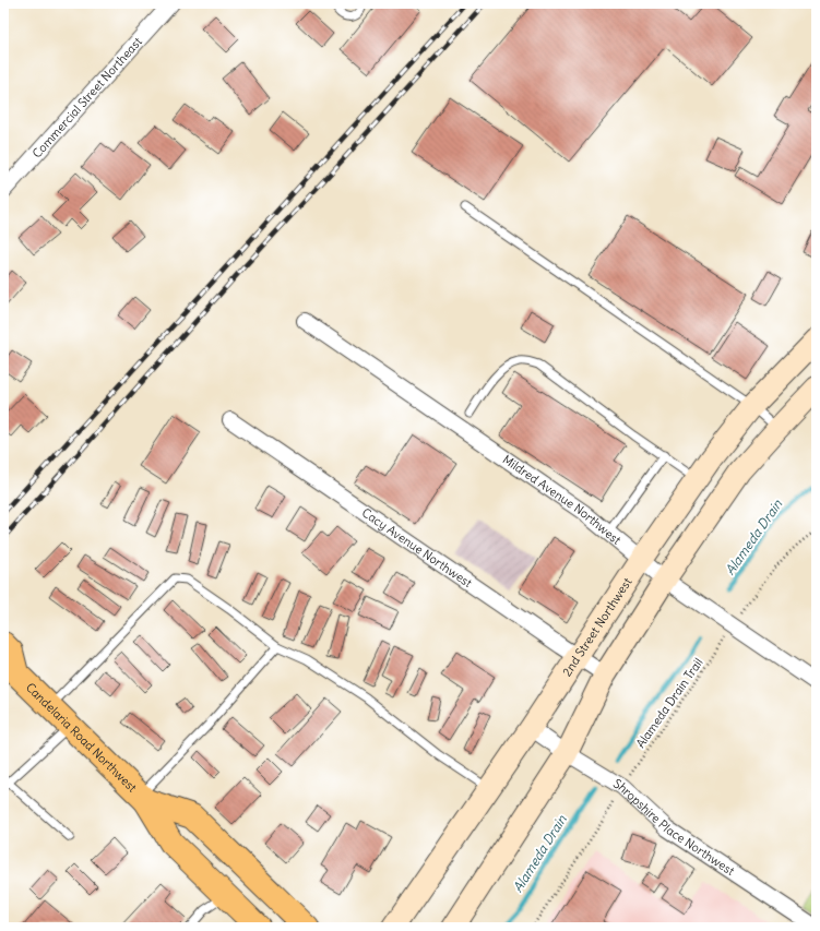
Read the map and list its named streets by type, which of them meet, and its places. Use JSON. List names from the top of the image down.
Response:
{
  "streets": {
    "main road": ["2nd Street Northwest", "Candelaria Road Northwest"],
    "street": [
      "Commercial Street Northeast",
      "Mildred Avenue Northwest",
      "Cacy Avenue Northwest",
      "Shropshire Place Northwest"
    ],
    "path": ["Alameda Drain Trail"]
  },
  "crossings": [
    ["Mildred Avenue Northwest", "2nd Street Northwest"],
    ["Cacy Avenue Northwest", "2nd Street Northwest"],
    ["2nd Street Northwest", "Shropshire Place Northwest"]
  ],
  "water": ["Alameda Drain"]
}
